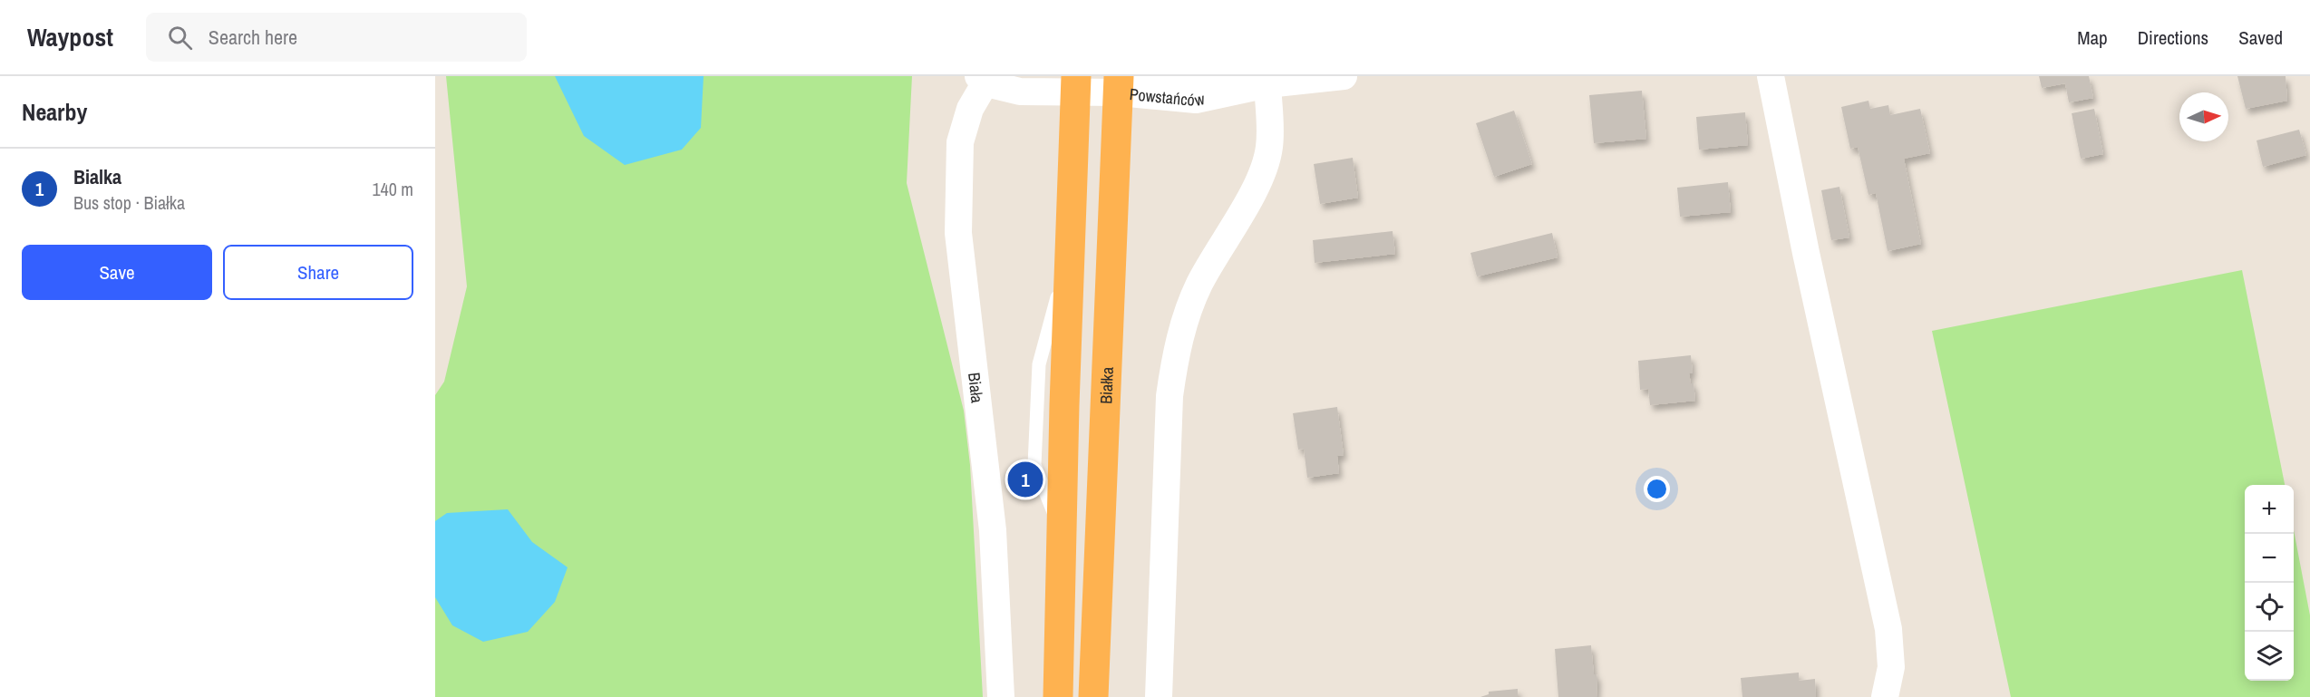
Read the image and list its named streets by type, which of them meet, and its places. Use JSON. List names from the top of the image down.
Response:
{
  "streets": {
    "highway": ["Białka"],
    "street": ["Powstańców", "Biała"]
  },
  "crossings": [
    ["Powstańców", "Białka"],
    ["Powstańców", "Biała"]
  ],
  "north": "right",
  "page": {
    "header": "Waypost",
    "search": "Search here",
    "nav": ["Map", "Directions", "Saved"],
    "heading": "Nearby",
    "list": [
      {
        "mark": "1",
        "name": "Bialka",
        "note": "Bus stop · Białka",
        "value": "140 m"
      }
    ],
    "buttons": ["Save", "Share"],
    "pins": "1",
    "map_buttons": ["+", "−"]
  }
}
